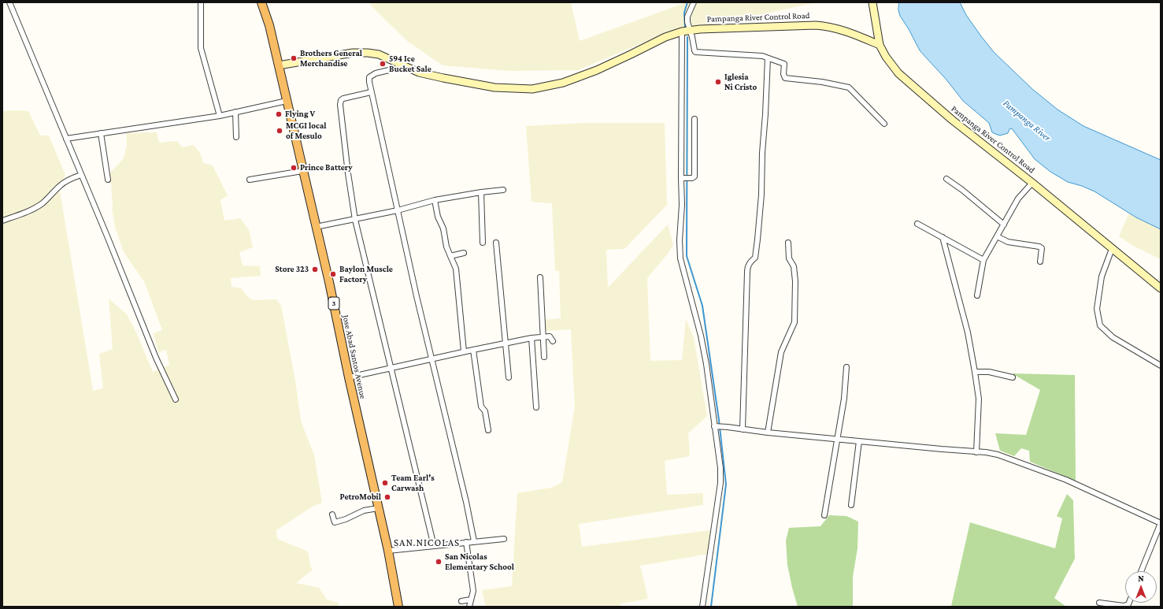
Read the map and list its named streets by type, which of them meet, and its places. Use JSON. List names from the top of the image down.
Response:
{
  "streets": {
    "highway": ["3", "Jose Abad Santos Avenue"],
    "main road": ["Pampanga River Control Road"]
  },
  "crossings": [
    ["Pampanga River Control Road", "Jose Abad Santos Avenue"]
  ],
  "districts": ["SAN NICOLAS"],
  "water": ["Pampanga River"],
  "places": [
    "Brothers General Merchandise",
    "594 Ice Bucket Sale",
    "Iglesia Ni Cristo",
    "Flying V",
    "MCGI local of Mesulo",
    "Prince Battery",
    "Store 323",
    "Baylon Muscle Factory",
    "Team Earl's Carwash",
    "PetroMobil",
    "San Nicolas Elementary School"
  ],
  "north": "top"
}
